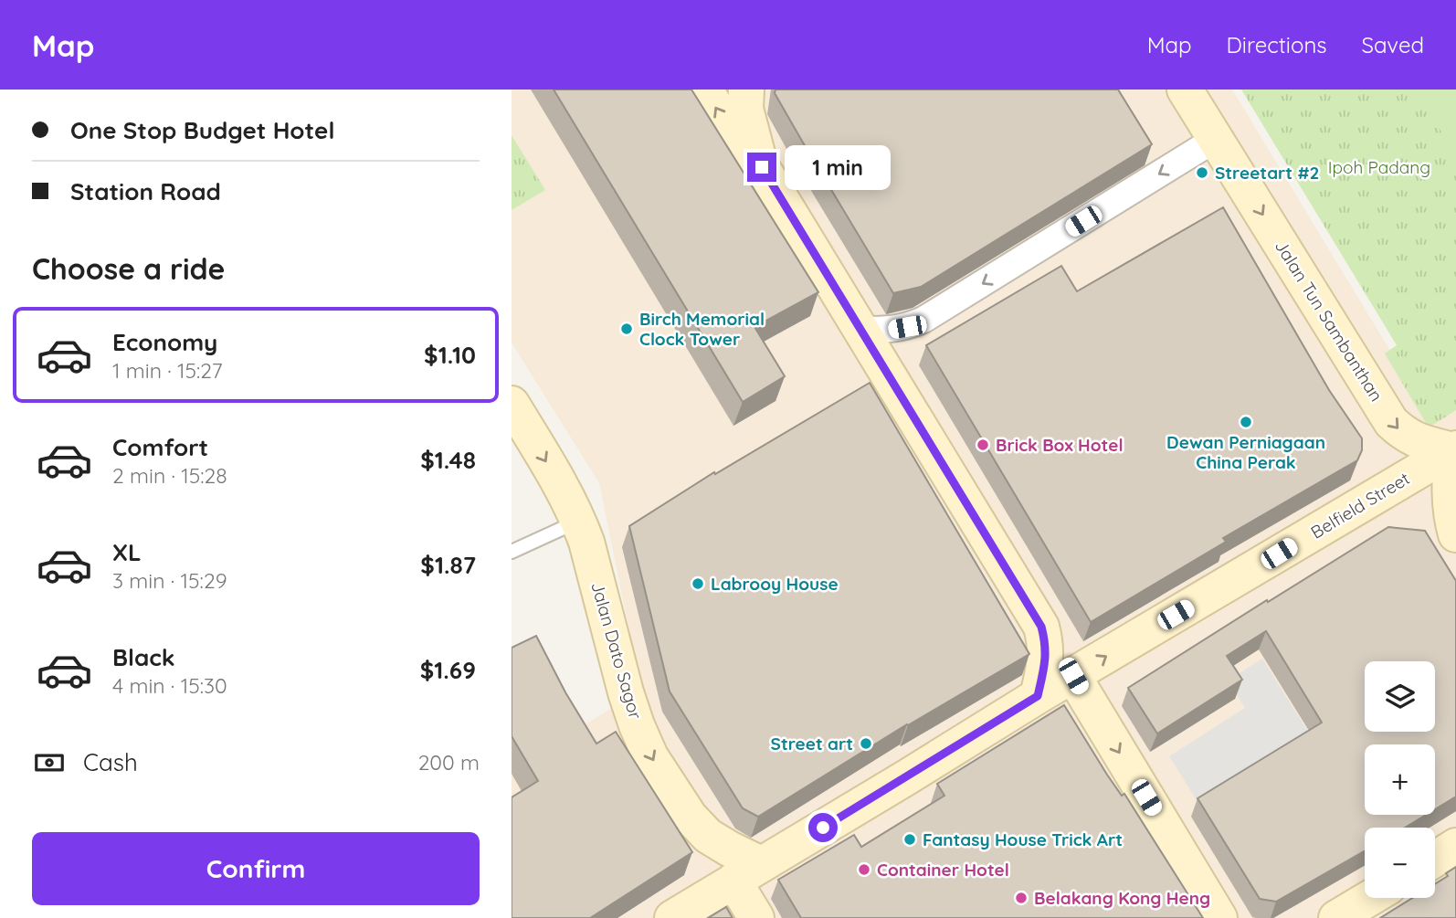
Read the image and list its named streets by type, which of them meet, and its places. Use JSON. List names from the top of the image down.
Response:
{
  "streets": {
    "street": ["Jalan Tun Sambanthan", "Belfield Street", "Jalan Dato Sagor"]
  },
  "crossings": [
    ["Jalan Tun Sambanthan", "Belfield Street"],
    ["Belfield Street", "Jalan Dato Sagor"]
  ],
  "one_way": ["Jalan Tun Sambanthan", "Belfield Street", "Jalan Dato Sagor"],
  "parks": ["Ipoh Padang"],
  "places": [
    "Streetart #2",
    "Birch Memorial Clock Tower",
    "Dewan Perniagaan China Perak",
    "Brick Box Hotel",
    "Labrooy House",
    "Street art",
    "Fantasy House Trick Art",
    "Container Hotel",
    "Belakang Kong Heng"
  ],
  "page": {
    "header": "Map",
    "nav": ["Map", "Directions", "Saved"],
    "banner": ["One Stop Budget Hotel", "Station Road"],
    "bubble": "1 min",
    "heading": "Choose a ride",
    "list": [
      {
        "name": "Economy",
        "note": "1 min · 15:27",
        "value": "$1.10"
      },
      {
        "name": "Comfort",
        "note": "2 min · 15:28",
        "value": "$1.48"
      },
      {
        "name": "XL",
        "note": "3 min · 15:29",
        "value": "$1.87"
      },
      {
        "name": "Black",
        "note": "4 min · 15:30",
        "value": "$1.69"
      }
    ],
    "map_buttons": ["+", "−"],
    "pay": ["Cash", "200 m"],
    "buttons": "Confirm"
  }
}
